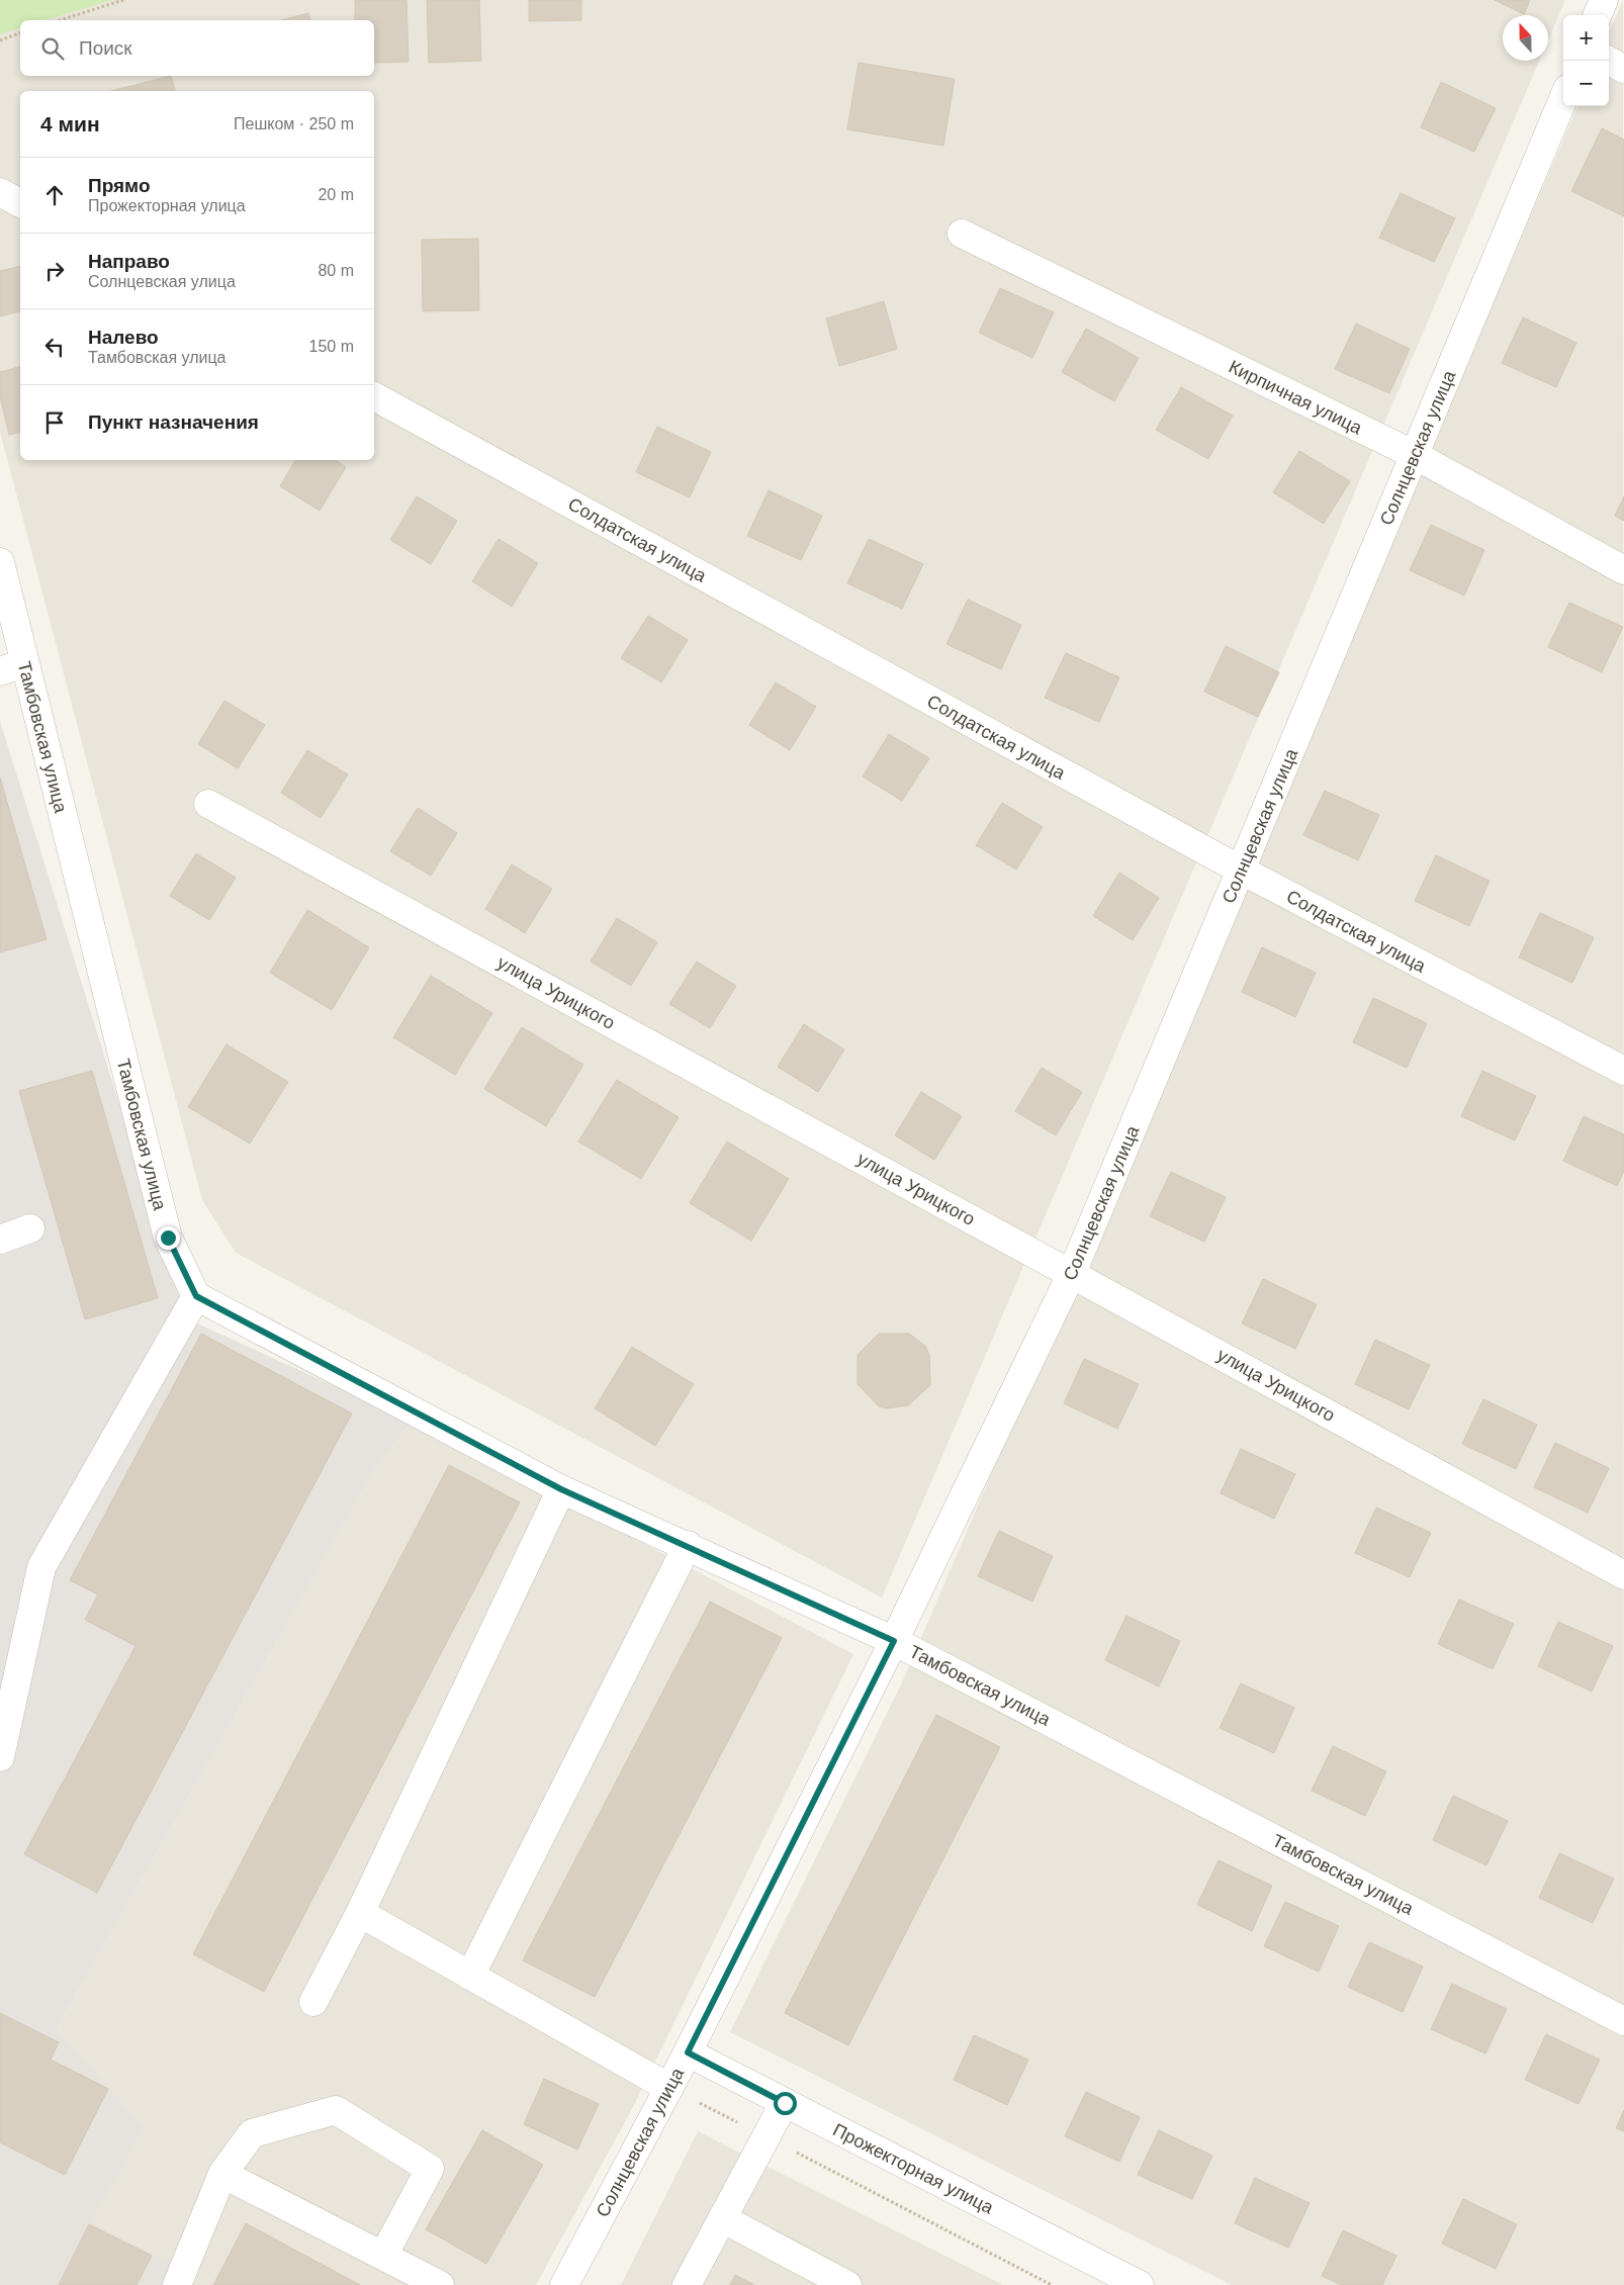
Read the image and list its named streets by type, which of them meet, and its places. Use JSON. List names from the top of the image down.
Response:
{
  "streets": {
    "street": [
      "Кирпичная улица",
      "Солнцевская улица",
      "Солдатская улица",
      "Тамбовская улица",
      "улица Урицкого",
      "Прожекторная улица"
    ]
  },
  "crossings": [
    ["Кирпичная улица", "Солнцевская улица"],
    ["Солнцевская улица", "Солдатская улица"],
    ["Солнцевская улица", "Тамбовская улица"],
    ["Солнцевская улица", "улица Урицкого"],
    ["Солнцевская улица", "Прожекторная улица"]
  ],
  "north": "top",
  "page": {
    "map_buttons": ["+", "−"],
    "search": "Поиск",
    "heading": ["4 мин", "Пешком · 250 m"],
    "list": [
      ["Прямо", "Прожекторная улица", "20 m"],
      ["Направо", "Солнцевская улица", "80 m"],
      ["Налево", "Тамбовская улица", "150 m"],
      "Пункт назначения"
    ]
  }
}
